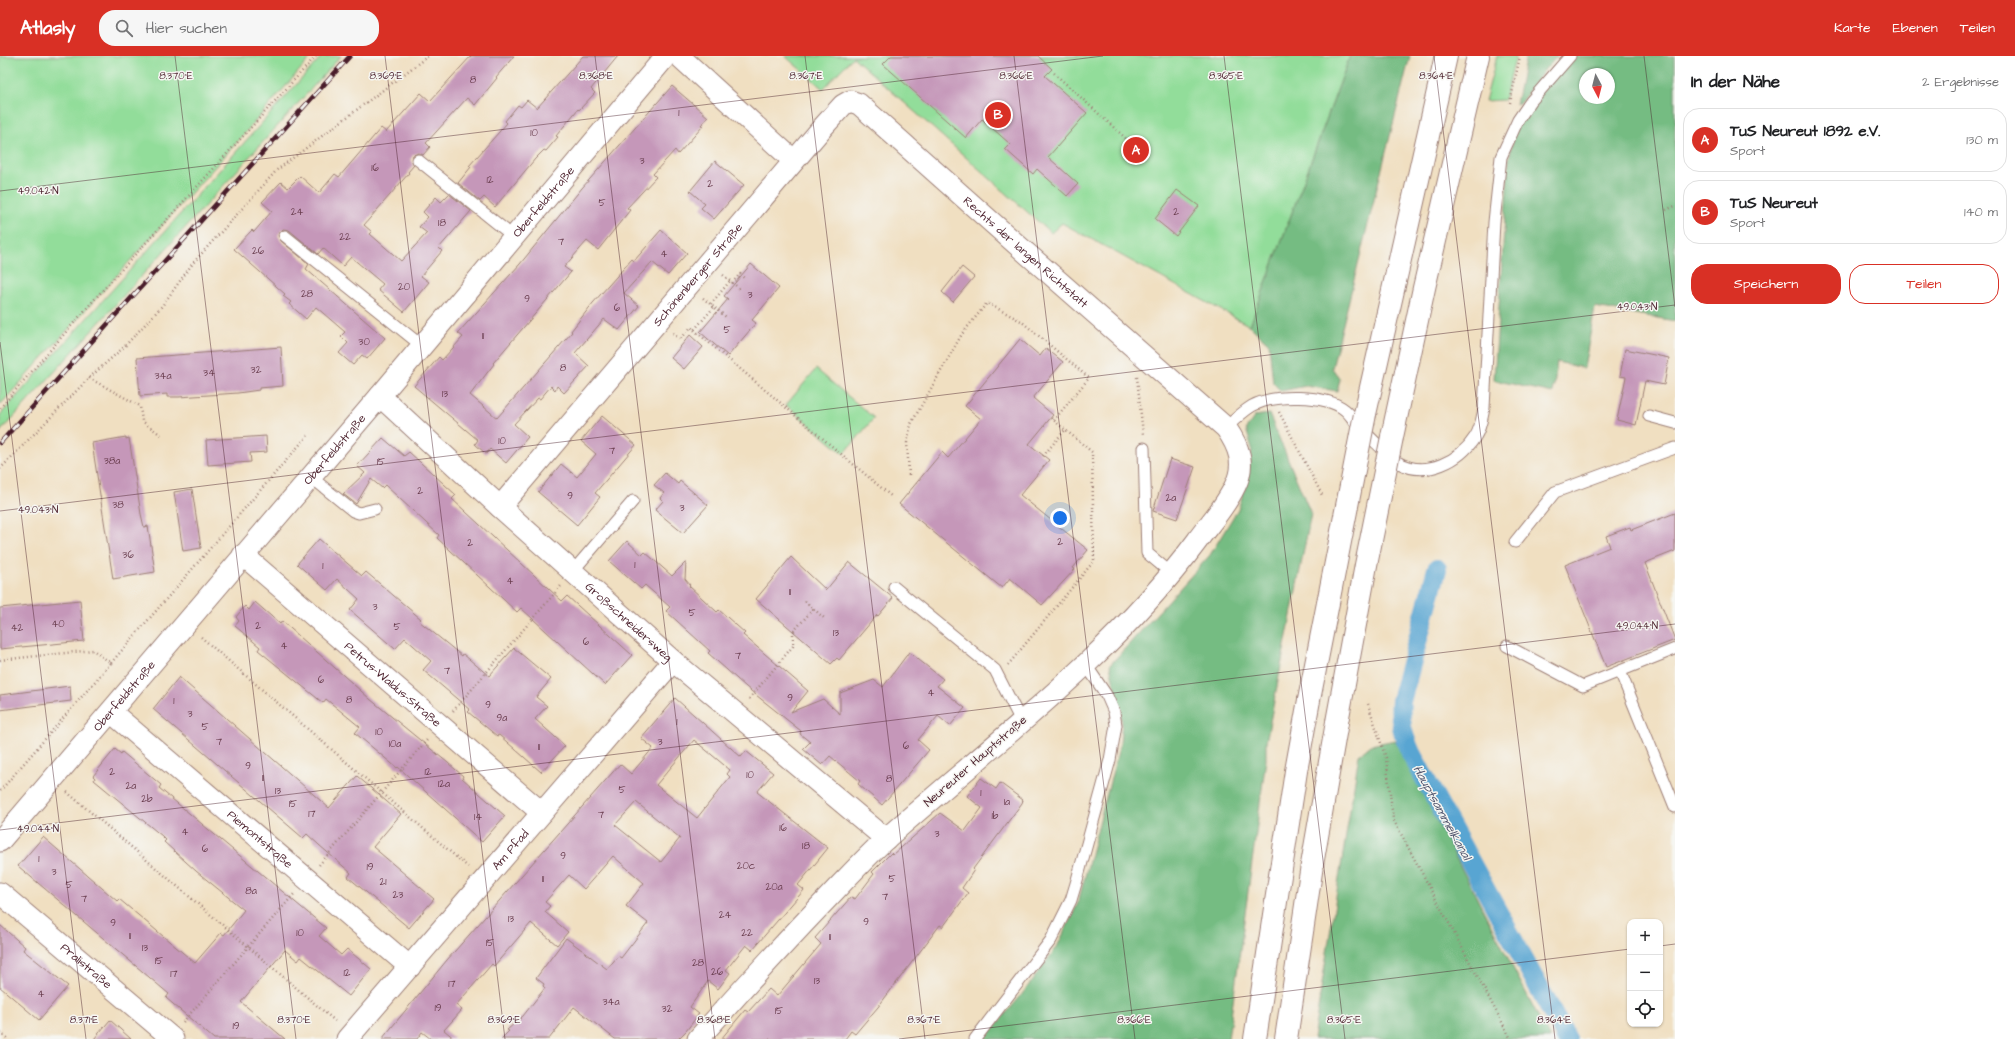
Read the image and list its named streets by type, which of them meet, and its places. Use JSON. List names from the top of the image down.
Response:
{
  "streets": {
    "street": [
      "Oberfeldstraße",
      "Rechts der langen Richtstatt",
      "Schönenberger Straße",
      "Großschneidersweg",
      "Petrus-Waldus-Straße",
      "Neureuter Hauptstraße",
      "Piemontstraße",
      "Am Pfad",
      "Pralistraße"
    ]
  },
  "crossings": [
    ["Oberfeldstraße", "Großschneidersweg"],
    ["Oberfeldstraße", "Petrus-Waldus-Straße"],
    ["Oberfeldstraße", "Piemontstraße"],
    ["Rechts der langen Richtstatt", "Schönenberger Straße"],
    ["Rechts der langen Richtstatt", "Neureuter Hauptstraße"],
    ["Schönenberger Straße", "Großschneidersweg"],
    ["Großschneidersweg", "Neureuter Hauptstraße"],
    ["Großschneidersweg", "Am Pfad"],
    ["Petrus-Waldus-Straße", "Am Pfad"],
    ["Piemontstraße", "Am Pfad"]
  ],
  "water": ["Hauptsammelkanal"],
  "house_numbers": [
    "8",
    "1",
    "10",
    "3",
    "16",
    "12",
    "2",
    "5",
    "24",
    "2",
    "18",
    "22",
    "7",
    "26",
    "4",
    "20",
    "28",
    "3",
    "9",
    "6",
    "5",
    "11",
    "30",
    "8",
    "32",
    "34",
    "34a",
    "13",
    "10",
    "7",
    "38a",
    "15",
    "2",
    "9",
    "2a",
    "38",
    "3",
    "2",
    "2",
    "36",
    "1",
    "1",
    "4",
    "11",
    "3",
    "5",
    "40",
    "2",
    "5",
    "42",
    "13",
    "6",
    "4",
    "7",
    "7",
    "6",
    "4",
    "9",
    "8",
    "1",
    "9",
    "3",
    "9a",
    "1",
    "5",
    "10",
    "7",
    "3",
    "10a",
    "6",
    "11",
    "9",
    "2",
    "12",
    "10",
    "11",
    "8",
    "12a",
    "2a",
    "5",
    "13",
    "1",
    "2b",
    "1a",
    "15",
    "17",
    "7",
    "1b",
    "14",
    "16",
    "4",
    "3",
    "18",
    "6",
    "9",
    "1",
    "20c",
    "19",
    "3",
    "11",
    "5",
    "21",
    "5",
    "20a",
    "8a",
    "23",
    "7",
    "7",
    "24",
    "13",
    "9",
    "9",
    "10",
    "22",
    "11",
    "11",
    "15",
    "13",
    "15",
    "28",
    "26",
    "12",
    "17",
    "13",
    "17",
    "4",
    "34a",
    "19",
    "32",
    "15",
    "19"
  ],
  "north": "bottom",
  "page": {
    "header": "Atlasly",
    "search": "Hier suchen",
    "nav": ["Karte", "Ebenen", "Teilen"],
    "heading": ["In der Nähe", "2 Ergebnisse"],
    "pins": ["B", "A"],
    "list": [
      {
        "mark": "A",
        "name": "TuS Neureut 1892 e.V.",
        "note": "Sport",
        "value": "130 m"
      },
      {
        "mark": "B",
        "name": "TuS Neureut",
        "note": "Sport",
        "value": "140 m"
      }
    ],
    "buttons": ["Speichern", "Teilen"],
    "map_buttons": ["+", "−"]
  },
  "coordinates": [
    "8.370°E",
    "8.369°E",
    "8.368°E",
    "8.367°E",
    "8.366°E",
    "8.365°E",
    "8.364°E",
    "49.042°N",
    "49.043°N",
    "49.044°N",
    "8.371°E"
  ]
}
